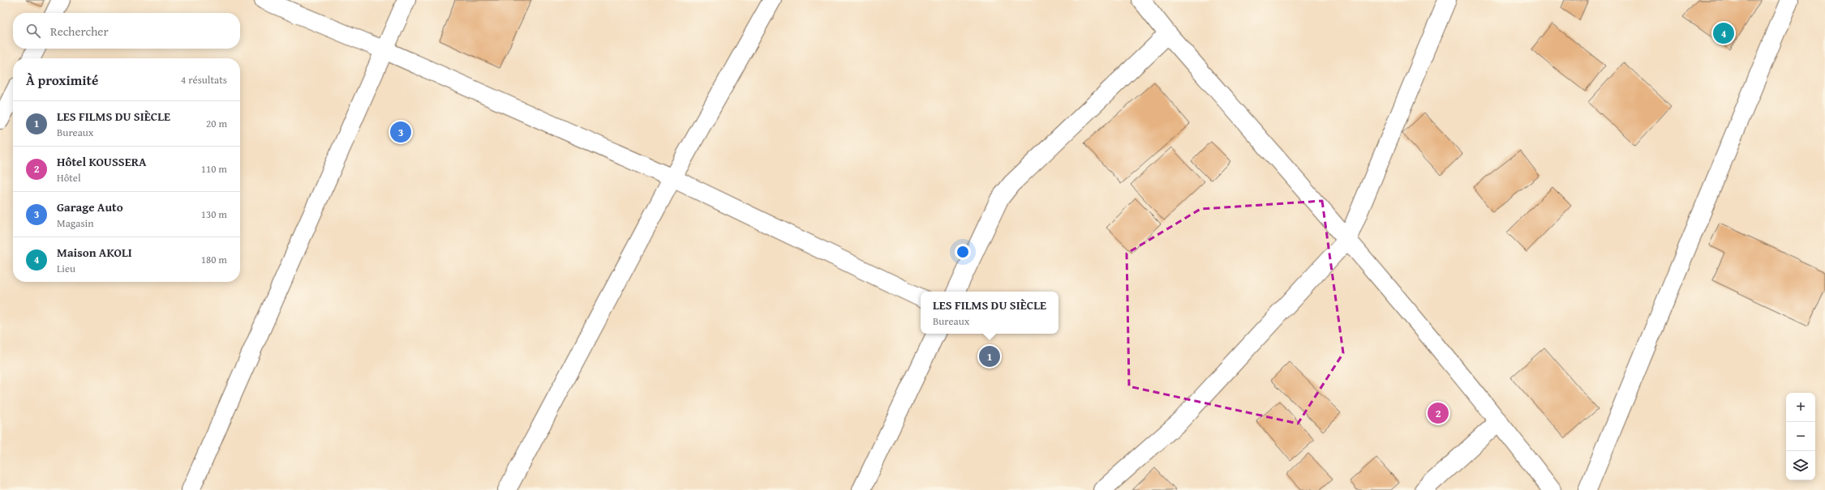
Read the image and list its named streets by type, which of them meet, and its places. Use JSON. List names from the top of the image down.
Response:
{
  "page": {
    "search": "Rechercher",
    "pins": [
      "4",
      "3",
      "1",
      "2"
    ],
    "heading": ["À proximité", "4 résultats"],
    "list": [
      {
        "mark": "1",
        "name": "LES FILMS DU SIÈCLE",
        "note": "Bureaux",
        "value": "20 m"
      },
      {
        "mark": "2",
        "name": "Hôtel KOUSSERA",
        "note": "Hôtel",
        "value": "110 m"
      },
      {
        "mark": "3",
        "name": "Garage Auto",
        "note": "Magasin",
        "value": "130 m"
      },
      {
        "mark": "4",
        "name": "Maison AKOLI",
        "note": "Lieu",
        "value": "180 m"
      }
    ],
    "popup": ["LES FILMS DU SIÈCLE", "Bureaux"],
    "map_buttons": ["+", "−"]
  }
}
